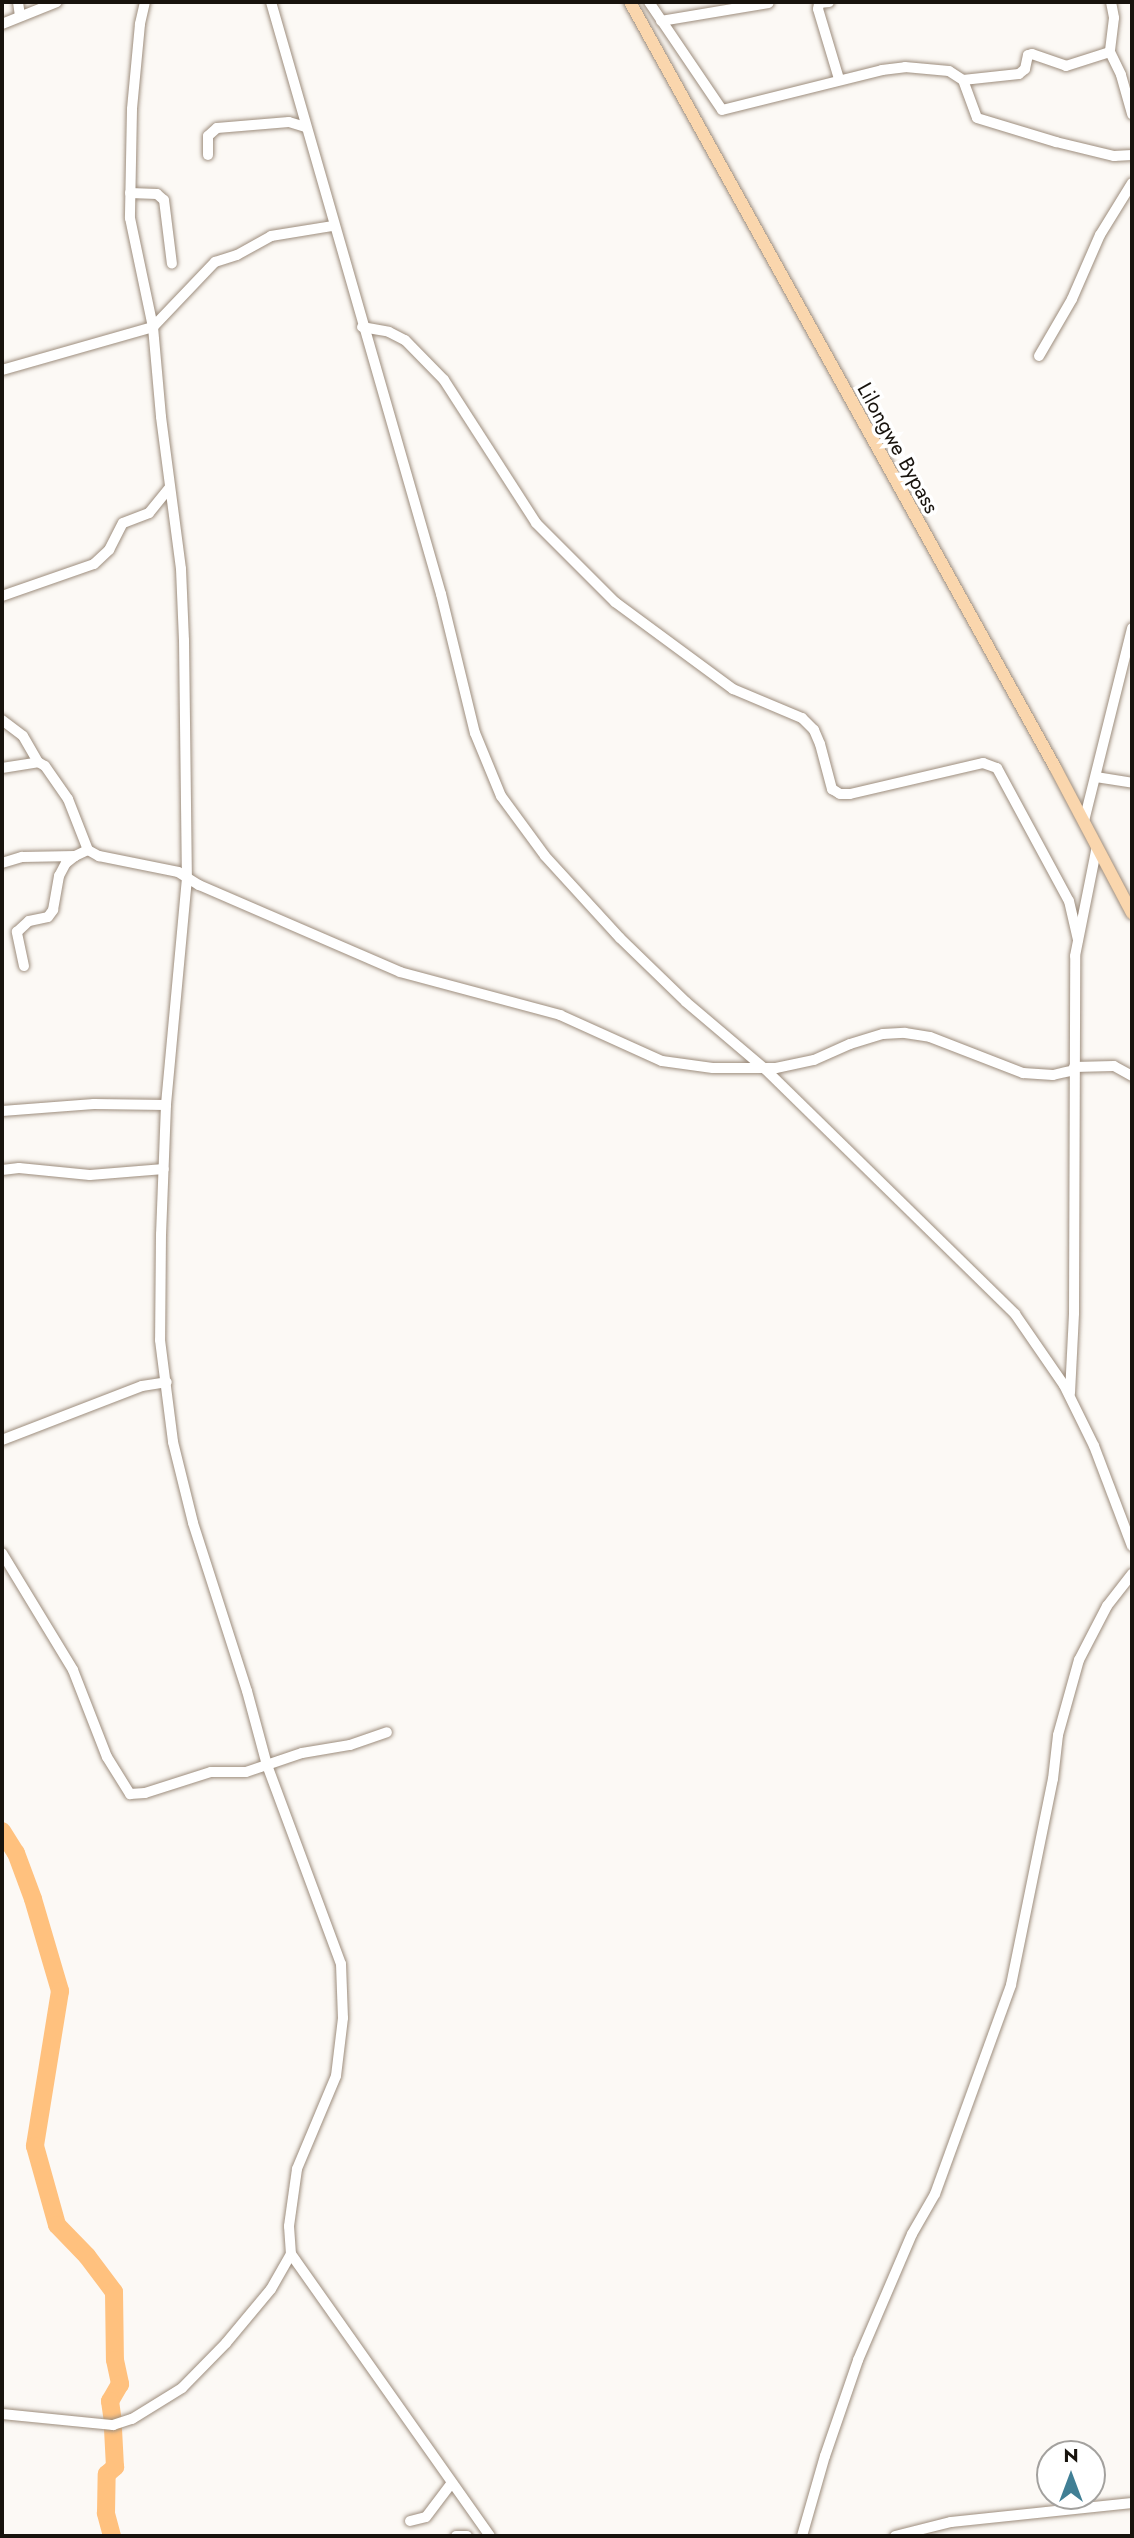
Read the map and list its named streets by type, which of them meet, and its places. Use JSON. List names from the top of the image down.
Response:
{
  "streets": {
    "main road": ["Lilongwe Bypass"]
  },
  "north": "top"
}
